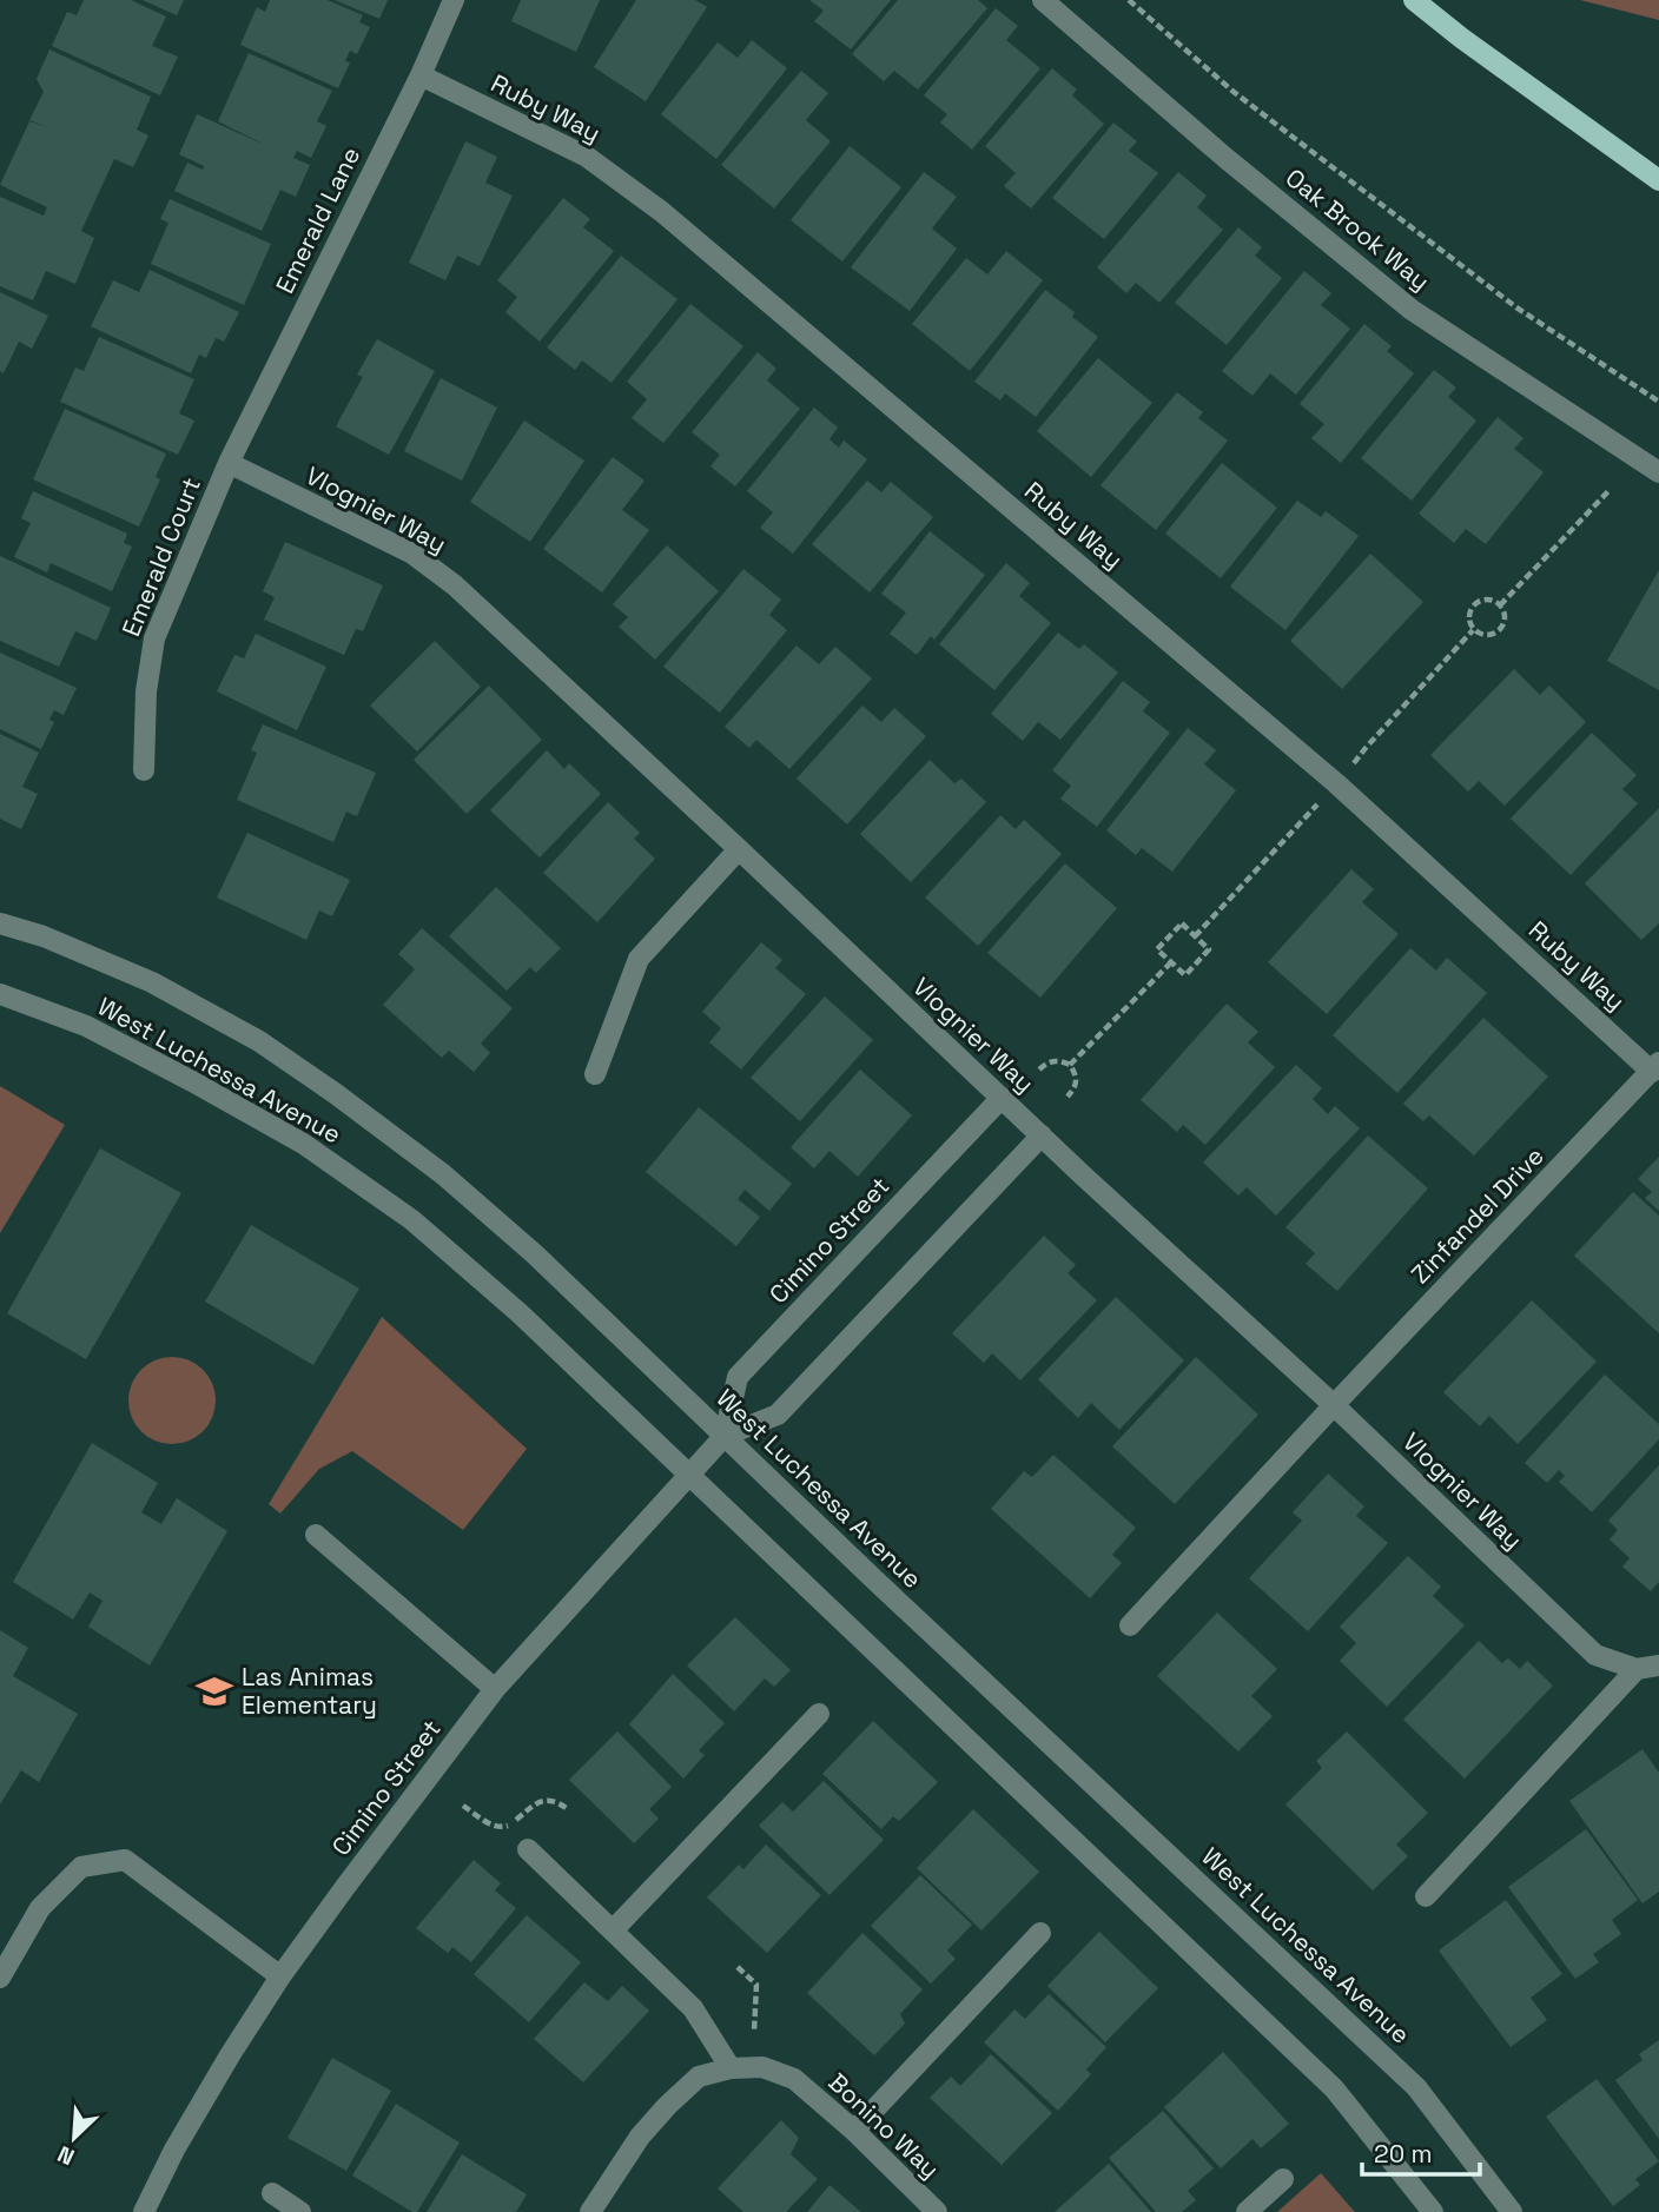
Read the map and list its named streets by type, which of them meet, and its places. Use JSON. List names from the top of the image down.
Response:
{
  "streets": {
    "street": [
      "Ruby Way",
      "Emerald Lane",
      "Oak Brook Way",
      "Vlognier Way",
      "Emerald Court",
      "West Luchessa Avenue",
      "Zinfandel Drive",
      "Cimino Street",
      "Bonino Way"
    ]
  },
  "crossings": [
    ["Ruby Way", "Emerald Lane"],
    ["Ruby Way", "Zinfandel Drive"],
    ["Emerald Lane", "Vlognier Way"],
    ["Emerald Lane", "Emerald Court"],
    ["Vlognier Way", "Emerald Court"],
    ["Vlognier Way", "Zinfandel Drive"],
    ["Vlognier Way", "Cimino Street"],
    ["West Luchessa Avenue", "Cimino Street"]
  ],
  "places": {
    "school or university": ["Las Animas Elementary"]
  },
  "scale_bar": "20 m",
  "north": "bottom left"
}
